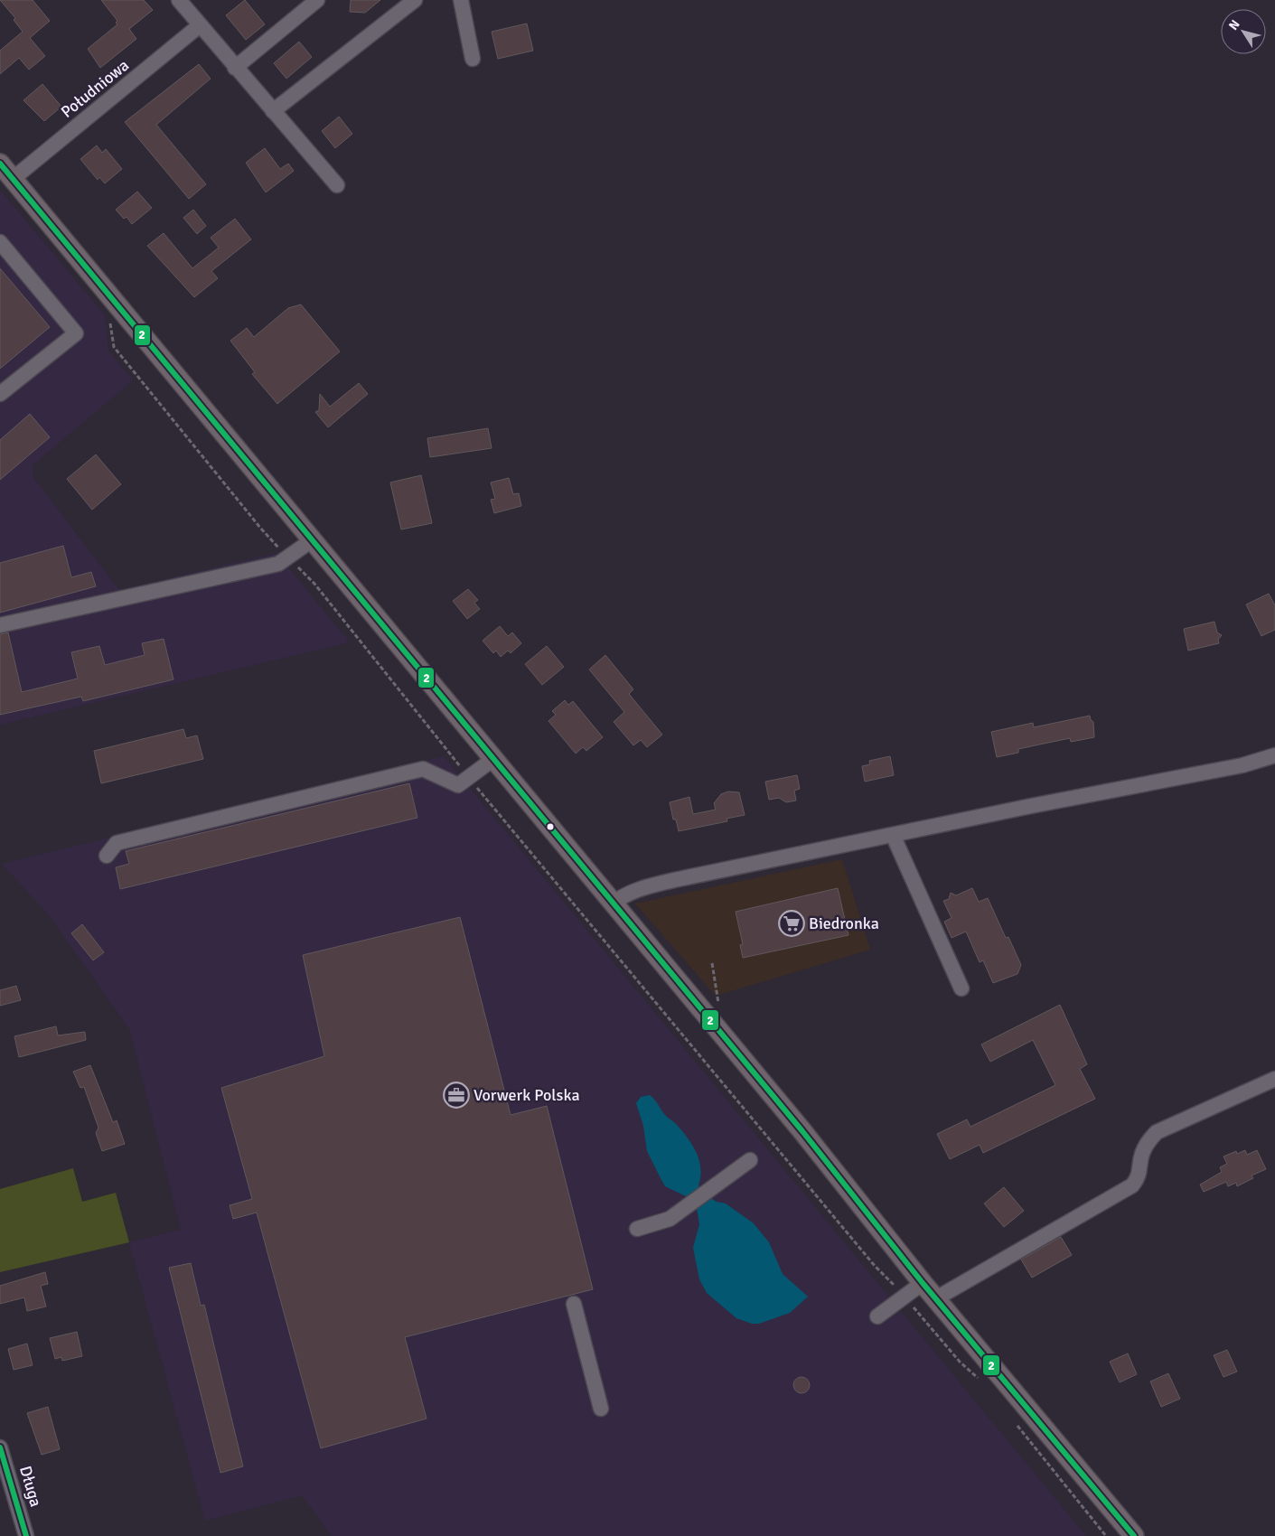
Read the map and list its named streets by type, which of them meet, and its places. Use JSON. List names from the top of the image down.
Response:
{
  "streets": {
    "street": ["Południowa", "Długa"]
  },
  "places": {
    "supermarket": ["Biedronka"],
    "office": ["Vorwerk Polska"]
  },
  "lines": ["transit line 2"],
  "north": "top left"
}
